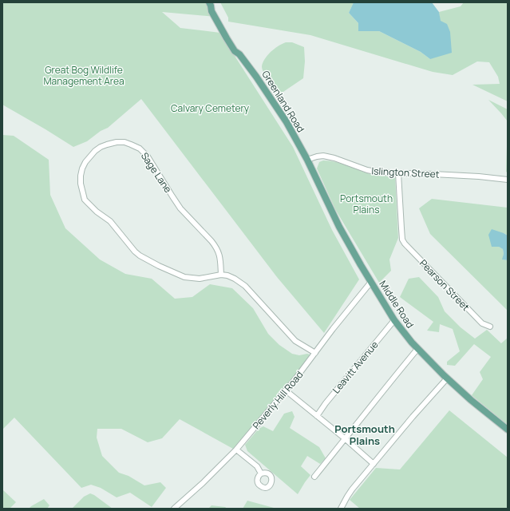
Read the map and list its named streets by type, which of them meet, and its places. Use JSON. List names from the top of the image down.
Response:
{
  "streets": {
    "main road": ["Greenland Road", "Middle Road"],
    "street": [
      "Sage Lane",
      "Islington Street",
      "Pearson Street",
      "Leavitt Avenue",
      "Peverly Hill Road"
    ]
  },
  "crossings": [
    ["Greenland Road", "Islington Street"],
    ["Greenland Road", "Middle Road"],
    ["Sage Lane", "Peverly Hill Road"],
    ["Islington Street", "Pearson Street"],
    ["Islington Street", "Middle Road"],
    ["Middle Road", "Leavitt Avenue"],
    ["Middle Road", "Peverly Hill Road"]
  ],
  "districts": ["Portsmouth Plains"],
  "parks": ["Great Bog Wildlife Management Area", "Calvary Cemetery", "Portsmouth Plains"]
}
